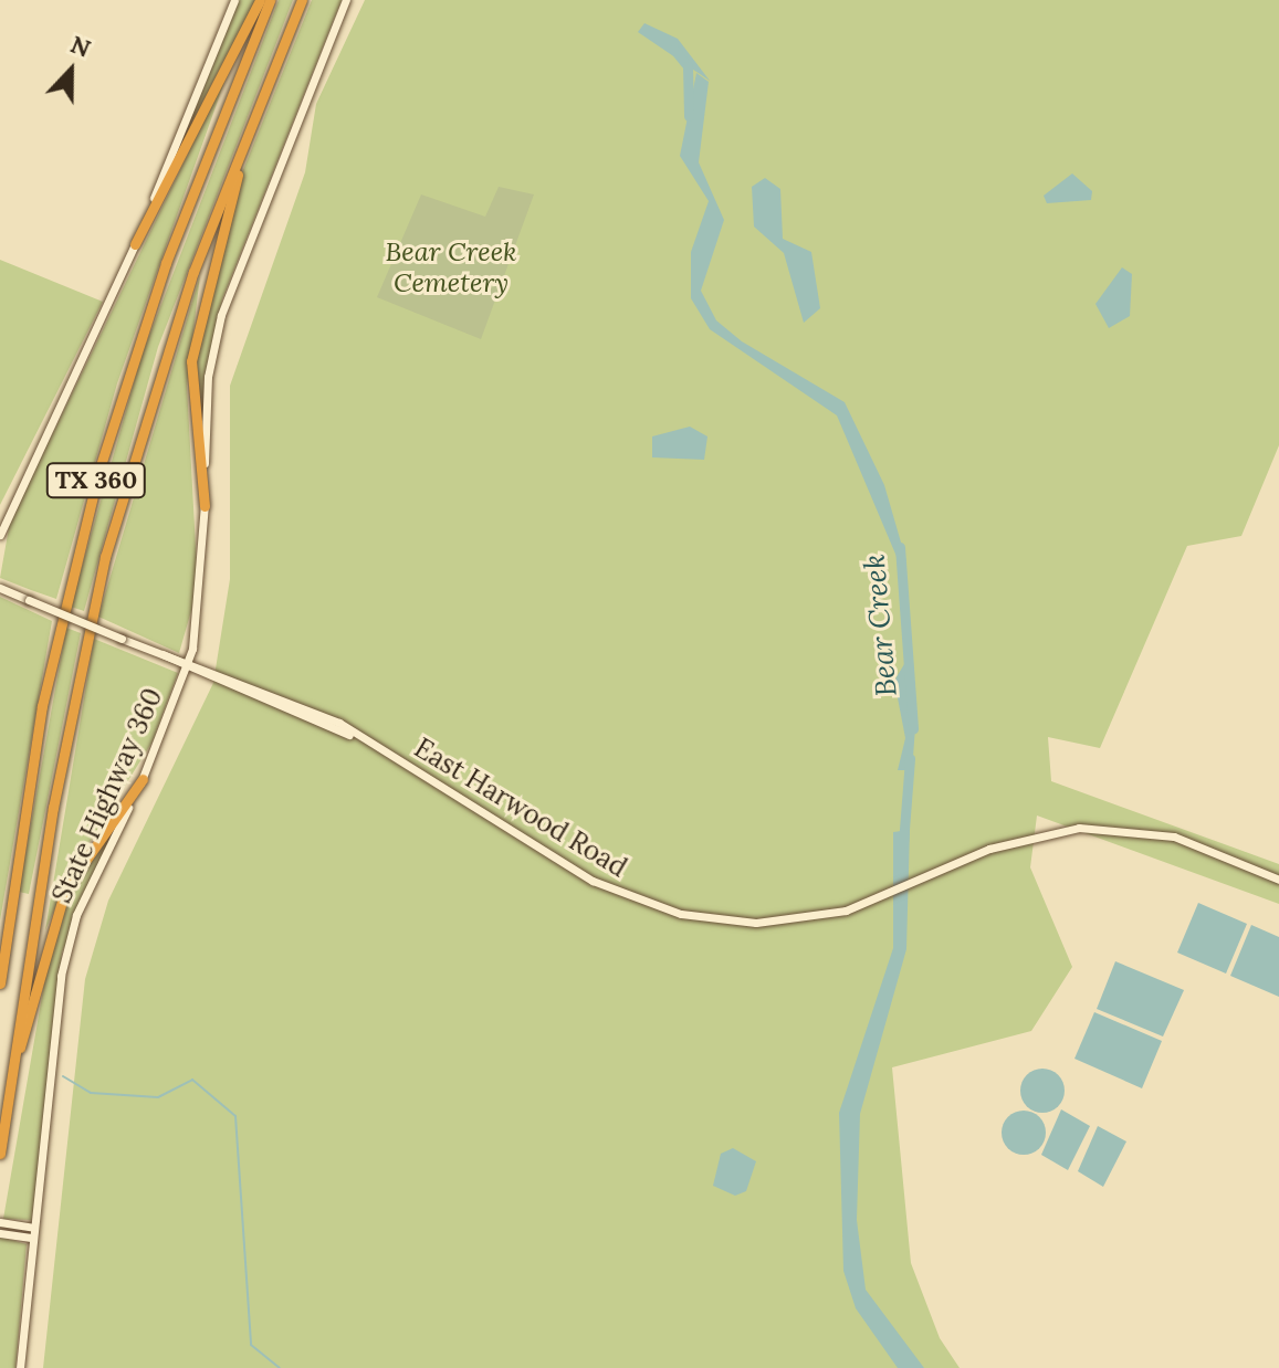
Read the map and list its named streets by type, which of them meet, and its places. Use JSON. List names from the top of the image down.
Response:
{
  "streets": {
    "highway": ["TX 360"],
    "main road": ["State Highway 360", "East Harwood Road"]
  },
  "crossings": [
    ["State Highway 360", "East Harwood Road"]
  ],
  "water": ["Bear Creek"],
  "parks": ["Bear Creek Cemetery"],
  "north": "top"
}
